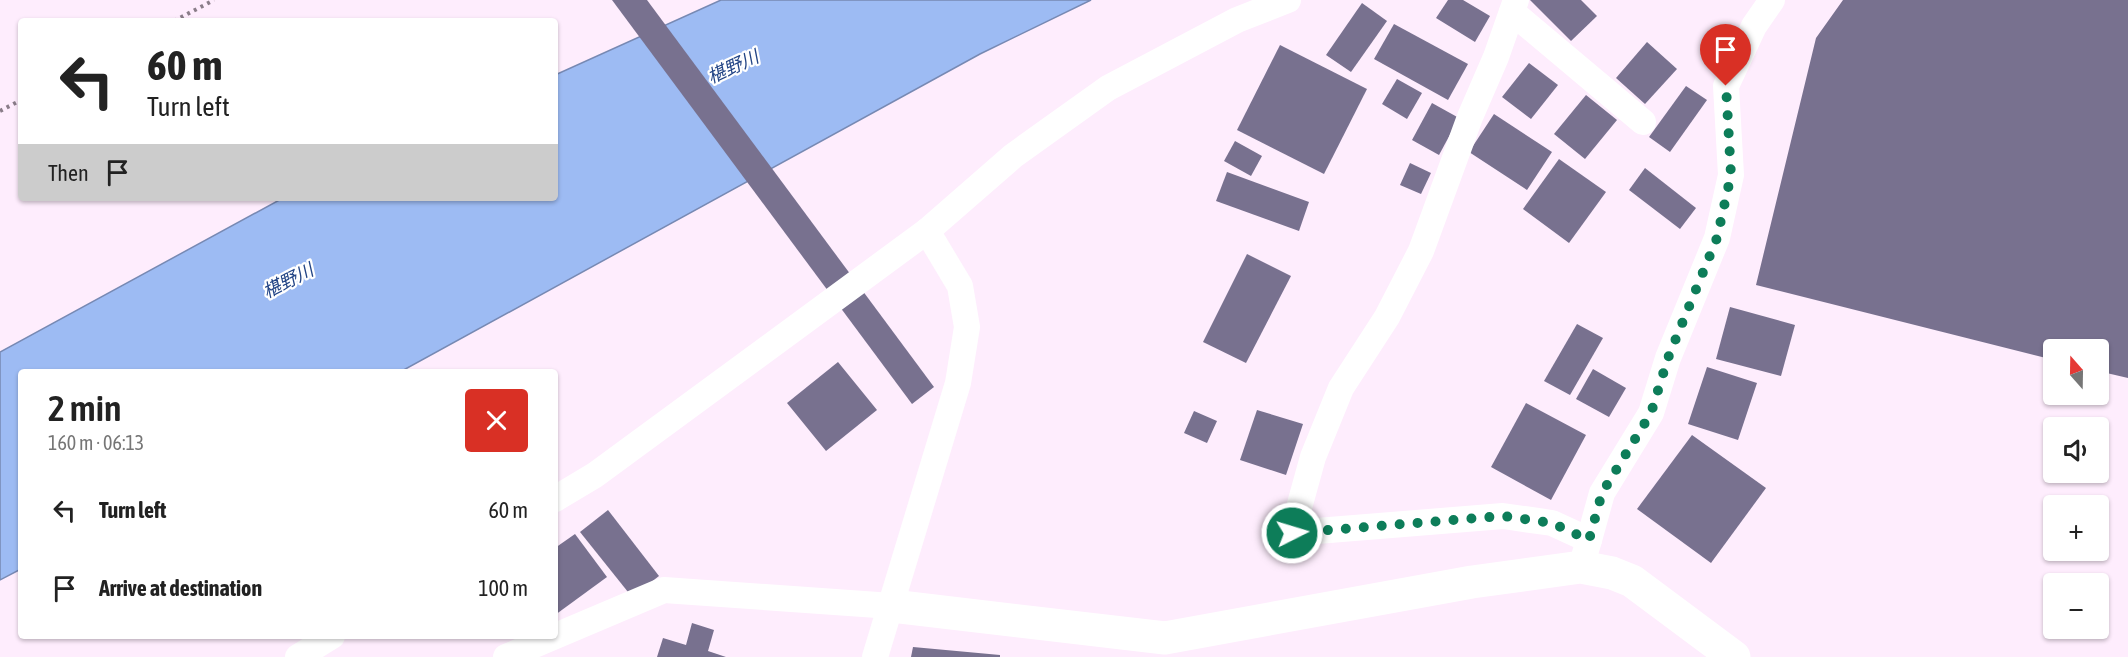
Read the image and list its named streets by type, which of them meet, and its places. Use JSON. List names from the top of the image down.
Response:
{
  "water": ["椹野川"],
  "north": "top",
  "page": {
    "turn": ["60 m", "Turn left"],
    "then": "Then",
    "map_buttons": ["+", "−"],
    "heading": ["2 min", "160 m · 06:13"],
    "list": [
      {
        "name": "Turn left",
        "value": "60 m"
      },
      {
        "name": "Arrive at destination",
        "value": "100 m"
      }
    ]
  }
}
